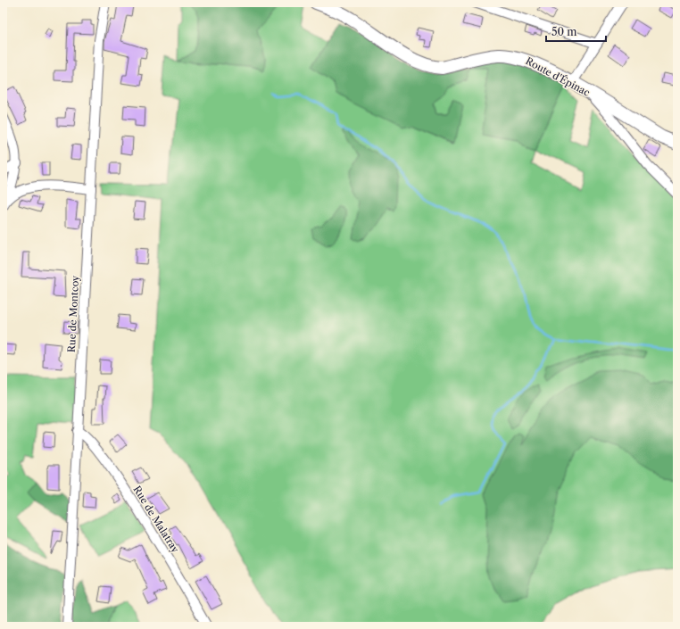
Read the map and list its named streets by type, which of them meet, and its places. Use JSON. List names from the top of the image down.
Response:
{
  "streets": {
    "main road": ["Route d'Épinac"],
    "street": ["Rue de Montcoy", "Rue de Malatray"]
  },
  "crossings": [
    ["Rue de Montcoy", "Rue de Malatray"]
  ],
  "scale_bar": "50 m"
}
